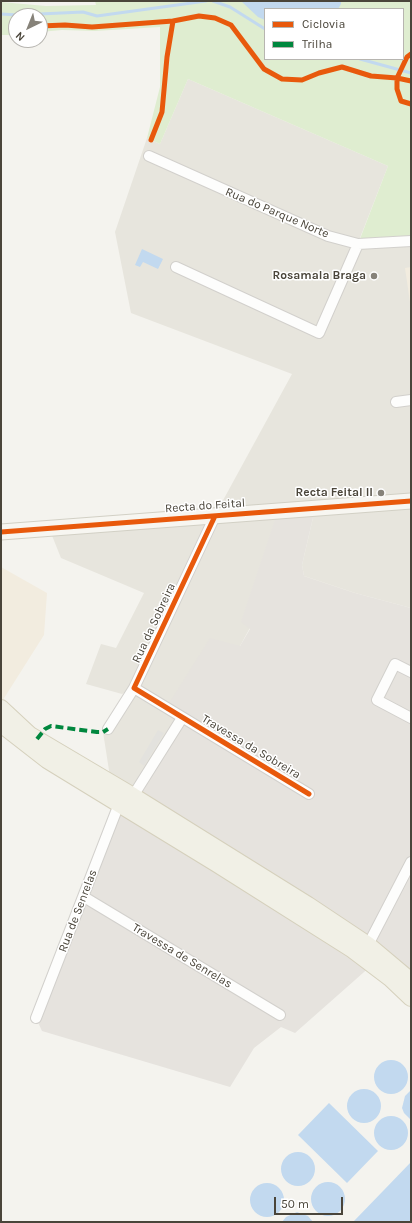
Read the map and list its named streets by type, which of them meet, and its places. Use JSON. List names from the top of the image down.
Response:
{
  "streets": {
    "street": [
      "Rua do Parque Norte",
      "Recta do Feital",
      "Rua da Sobreira",
      "Travessa da Sobreira",
      "Rua de Senrelas",
      "Travessa de Senrelas"
    ]
  },
  "crossings": [
    ["Recta do Feital", "Rua da Sobreira"],
    ["Rua de Senrelas", "Travessa de Senrelas"]
  ],
  "places": ["Rosamala Braga", "Recta Feital II"],
  "legend": ["Ciclovia", "Trilha"],
  "scale_bar": "50 m",
  "north": "bottom left"
}
